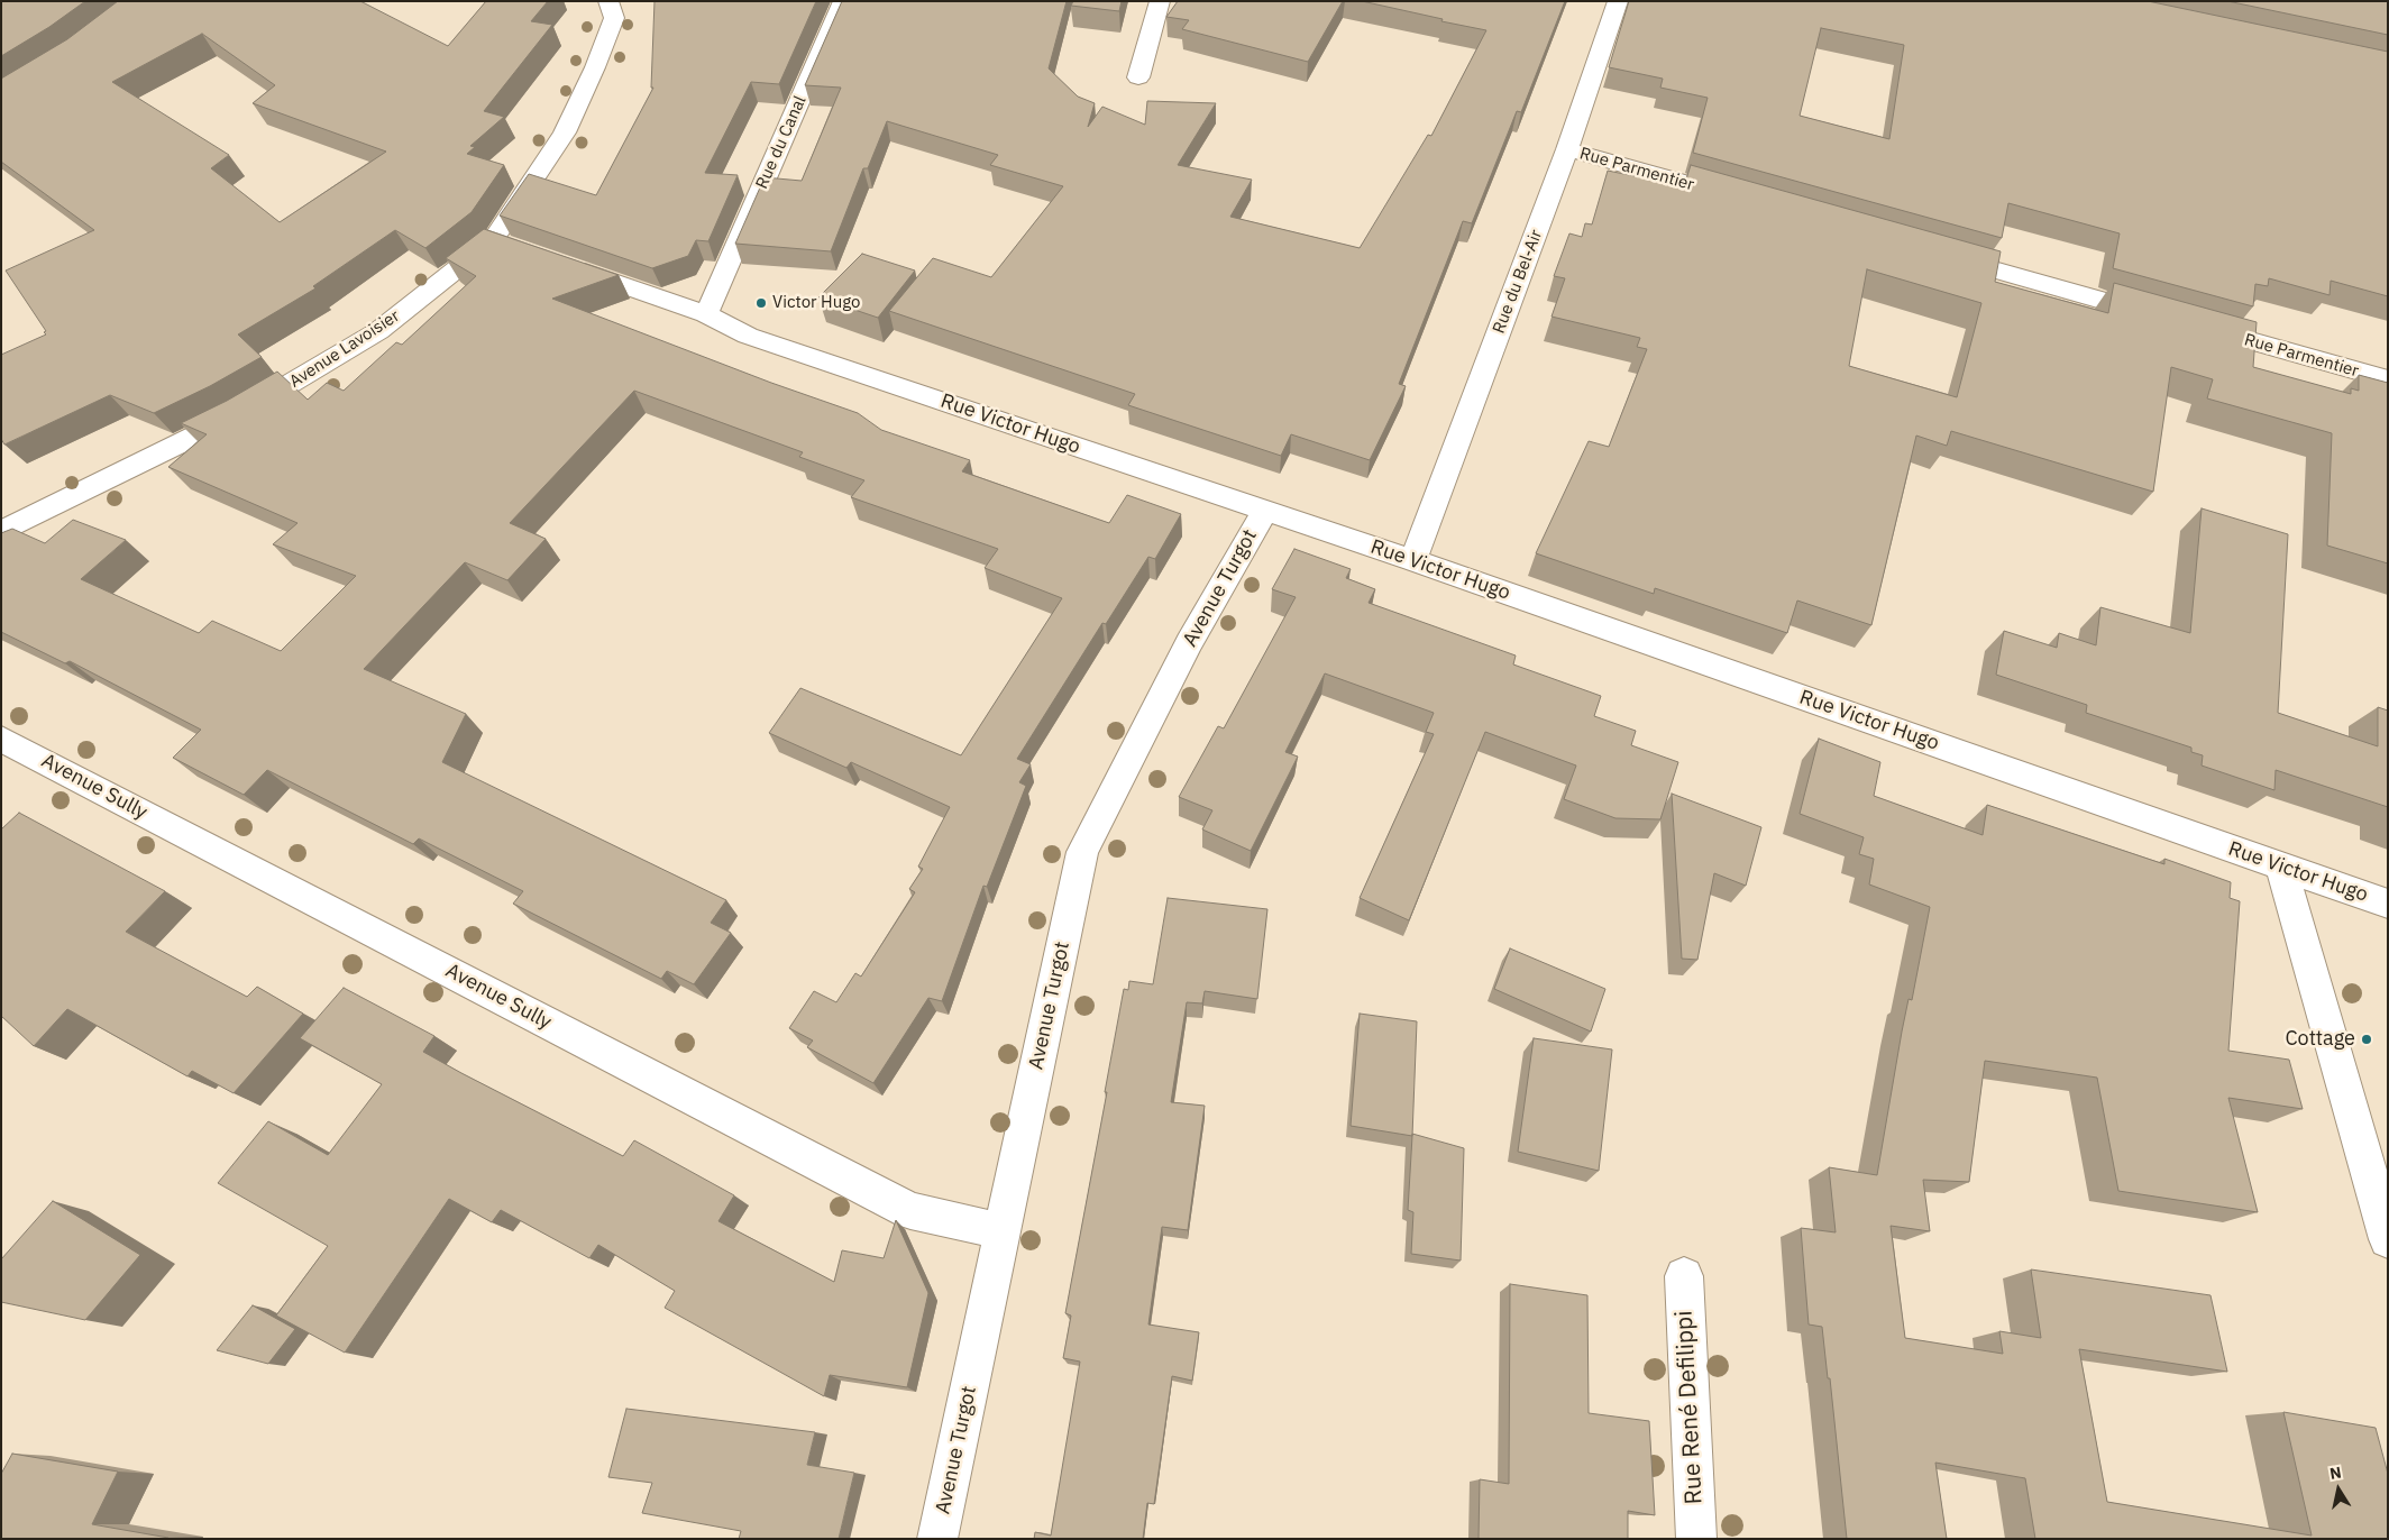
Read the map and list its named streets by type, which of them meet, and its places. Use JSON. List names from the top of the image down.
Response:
{
  "streets": {
    "street": [
      "Rue du Canal",
      "Rue Parmentier",
      "Rue du Bel-Air",
      "Avenue Lavoisier",
      "Rue Victor Hugo",
      "Avenue Turgot",
      "Avenue Sully",
      "Rue René Defilippi"
    ]
  },
  "crossings": [
    ["Rue du Canal", "Rue Victor Hugo"],
    ["Rue Parmentier", "Rue du Bel-Air"],
    ["Rue du Bel-Air", "Rue Victor Hugo"],
    ["Rue Victor Hugo", "Avenue Turgot"],
    ["Avenue Turgot", "Avenue Sully"]
  ],
  "places": ["Victor Hugo", "Cottage"],
  "north": "top"
}
